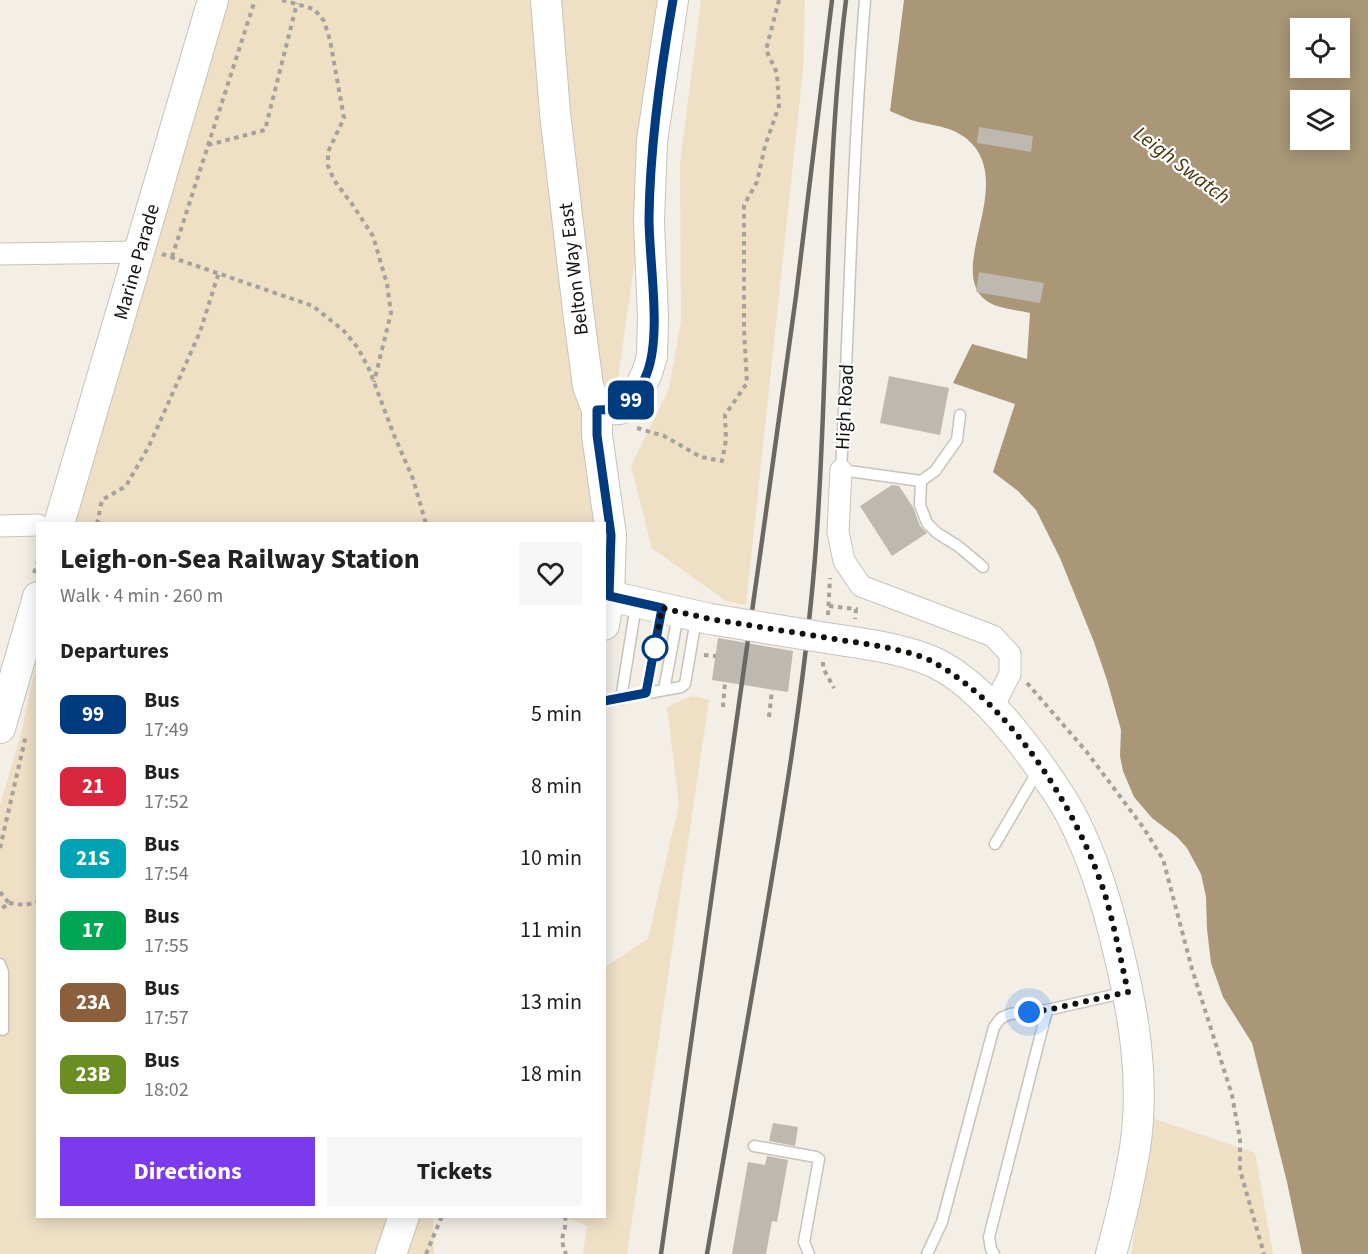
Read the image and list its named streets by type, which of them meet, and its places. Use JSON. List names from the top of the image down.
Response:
{
  "streets": {
    "street": ["Marine Parade", "Belton Way East", "High Road"]
  },
  "water": ["Leigh Swatch"],
  "lines": ["bus line 99"],
  "page": {
    "on_map": "99",
    "heading": [
      ["Leigh-on-Sea Railway Station", "Walk · 4 min · 260 m"],
      "Departures"
    ],
    "list": [
      {
        "mark": "99",
        "name": "Bus",
        "note": "17:49",
        "value": "5 min"
      },
      {
        "mark": "21",
        "name": "Bus",
        "note": "17:52",
        "value": "8 min"
      },
      {
        "mark": "21S",
        "name": "Bus",
        "note": "17:54",
        "value": "10 min"
      },
      {
        "mark": "17",
        "name": "Bus",
        "note": "17:55",
        "value": "11 min"
      },
      {
        "mark": "23A",
        "name": "Bus",
        "note": "17:57",
        "value": "13 min"
      },
      {
        "mark": "23B",
        "name": "Bus",
        "note": "18:02",
        "value": "18 min"
      }
    ],
    "buttons": ["Directions", "Tickets"]
  }
}
